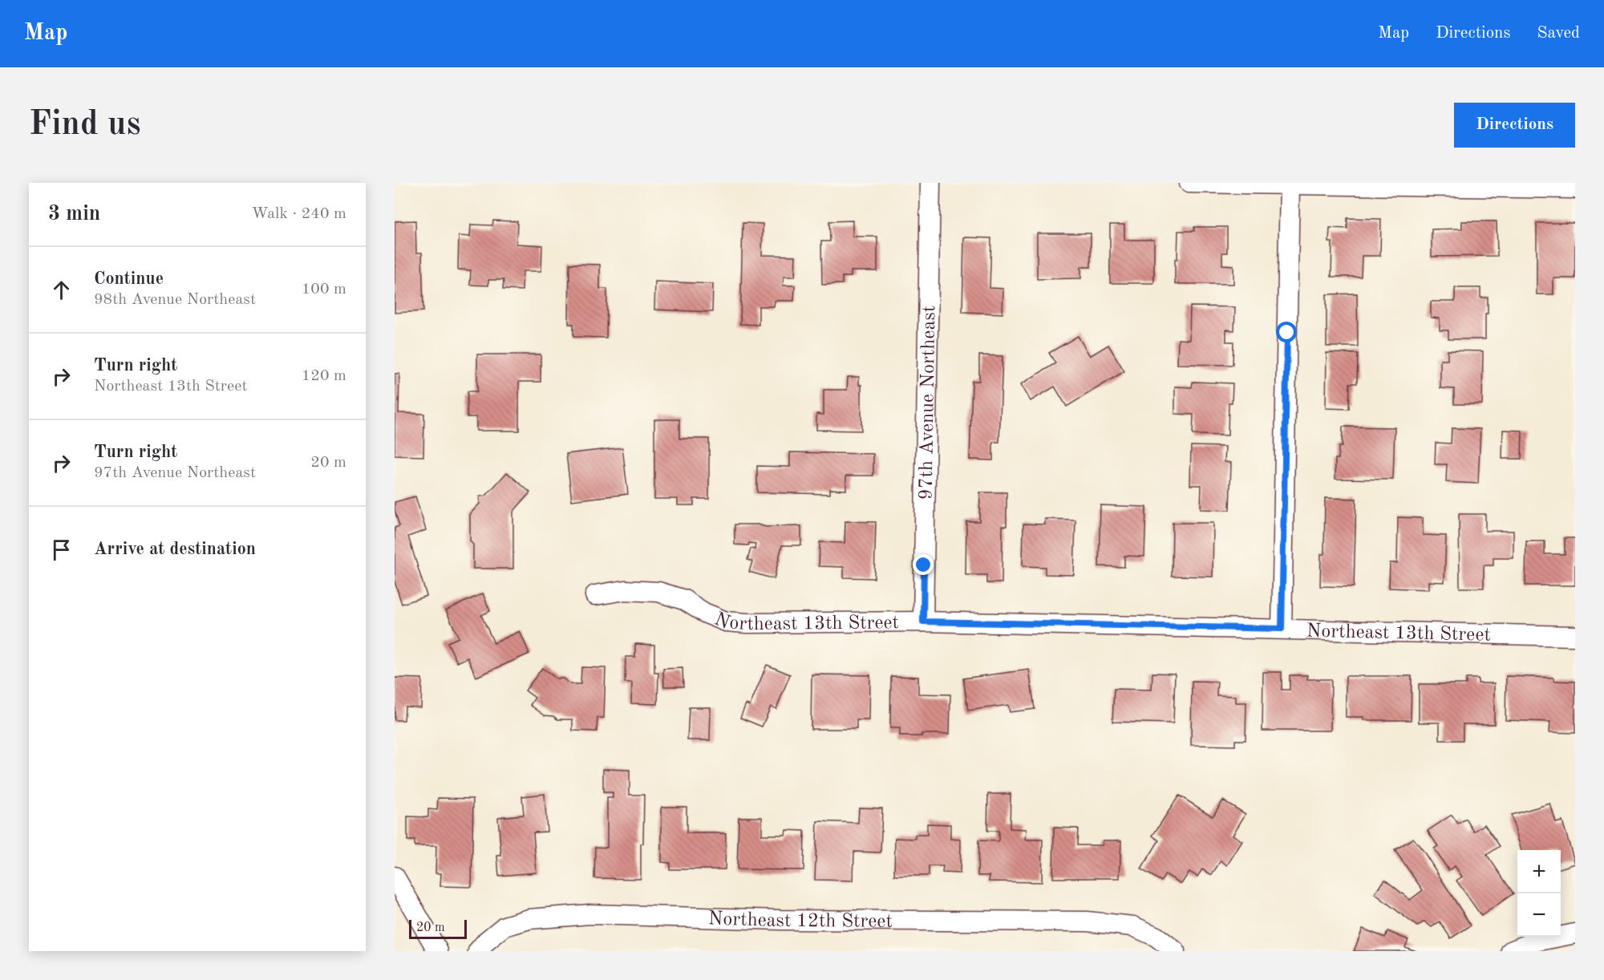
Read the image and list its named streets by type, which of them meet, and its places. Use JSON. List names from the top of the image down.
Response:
{
  "streets": {
    "street": ["97th Avenue Northeast", "Northeast 13th Street", "Northeast 12th Street"]
  },
  "crossings": [
    ["97th Avenue Northeast", "Northeast 13th Street"]
  ],
  "scale_bar": "20 m",
  "page": {
    "header": "Map",
    "nav": ["Map", "Directions", "Saved"],
    "buttons": "Directions",
    "title": "Find us",
    "heading": ["3 min", "Walk · 240 m"],
    "list": [
      ["Continue", "98th Avenue Northeast", "100 m"],
      ["Turn right", "Northeast 13th Street", "120 m"],
      ["Turn right", "97th Avenue Northeast", "20 m"],
      "Arrive at destination"
    ],
    "map_buttons": ["+", "−"],
    "scale": "20 m"
  }
}
